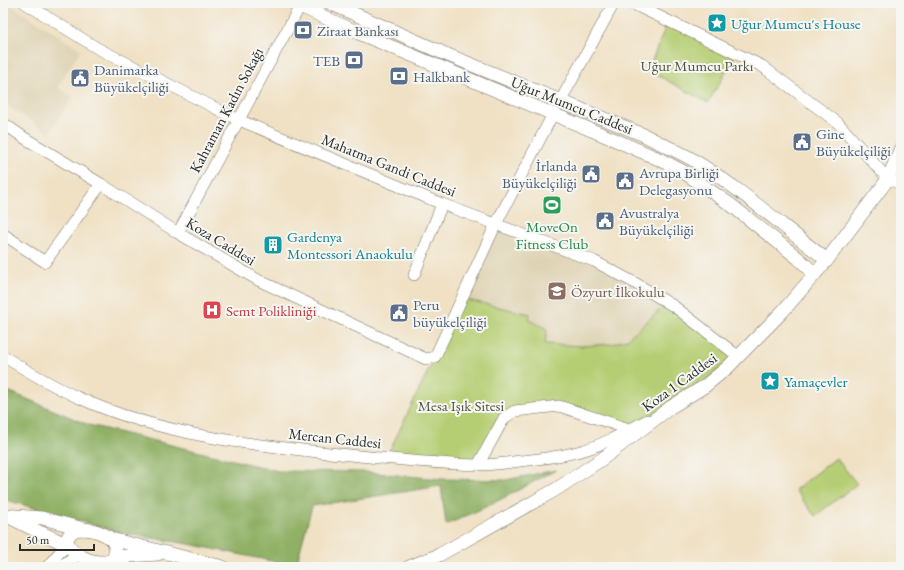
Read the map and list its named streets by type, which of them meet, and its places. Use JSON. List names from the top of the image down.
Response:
{
  "streets": {
    "main road": ["Uğur Mumcu Caddesi", "Koza 1 Caddesi"],
    "street": [
      "Kahraman Kadın Sokağı",
      "Mahatma Gandi Caddesi",
      "Koza Caddesi",
      "Mercan Caddesi"
    ]
  },
  "crossings": [
    ["Uğur Mumcu Caddesi", "Kahraman Kadın Sokağı"],
    ["Uğur Mumcu Caddesi", "Koza 1 Caddesi"],
    ["Kahraman Kadın Sokağı", "Mahatma Gandi Caddesi"],
    ["Kahraman Kadın Sokağı", "Koza Caddesi"],
    ["Mahatma Gandi Caddesi", "Koza Caddesi"],
    ["Mahatma Gandi Caddesi", "Koza 1 Caddesi"],
    ["Koza 1 Caddesi", "Mercan Caddesi"]
  ],
  "parks": ["Uğur Mumcu Parkı", "Mesa Işık Sitesi"],
  "places": {
    "place": ["Uğur Mumcu's House", "Yamaçevler"],
    "bank": ["Ziraat Bankası", "TEB", "Halkbank"],
    "public building": [
      "Danimarka Büyükelçiliği",
      "Gine Büyükelçiliği",
      "İrlanda Büyükelçiliği",
      "Avrupa Birliği Delegasyonu",
      "Avustralya Büyükelçiliği",
      "Peru büyükelçiliği"
    ],
    "sports": ["MoveOn Fitness Club"],
    "building": ["Gardenya Montessori Anaokulu"],
    "school or university": ["Özyurt İlkokulu"],
    "hospital": ["Semt Polikliniği"]
  },
  "scale_bar": "50 m"
}
